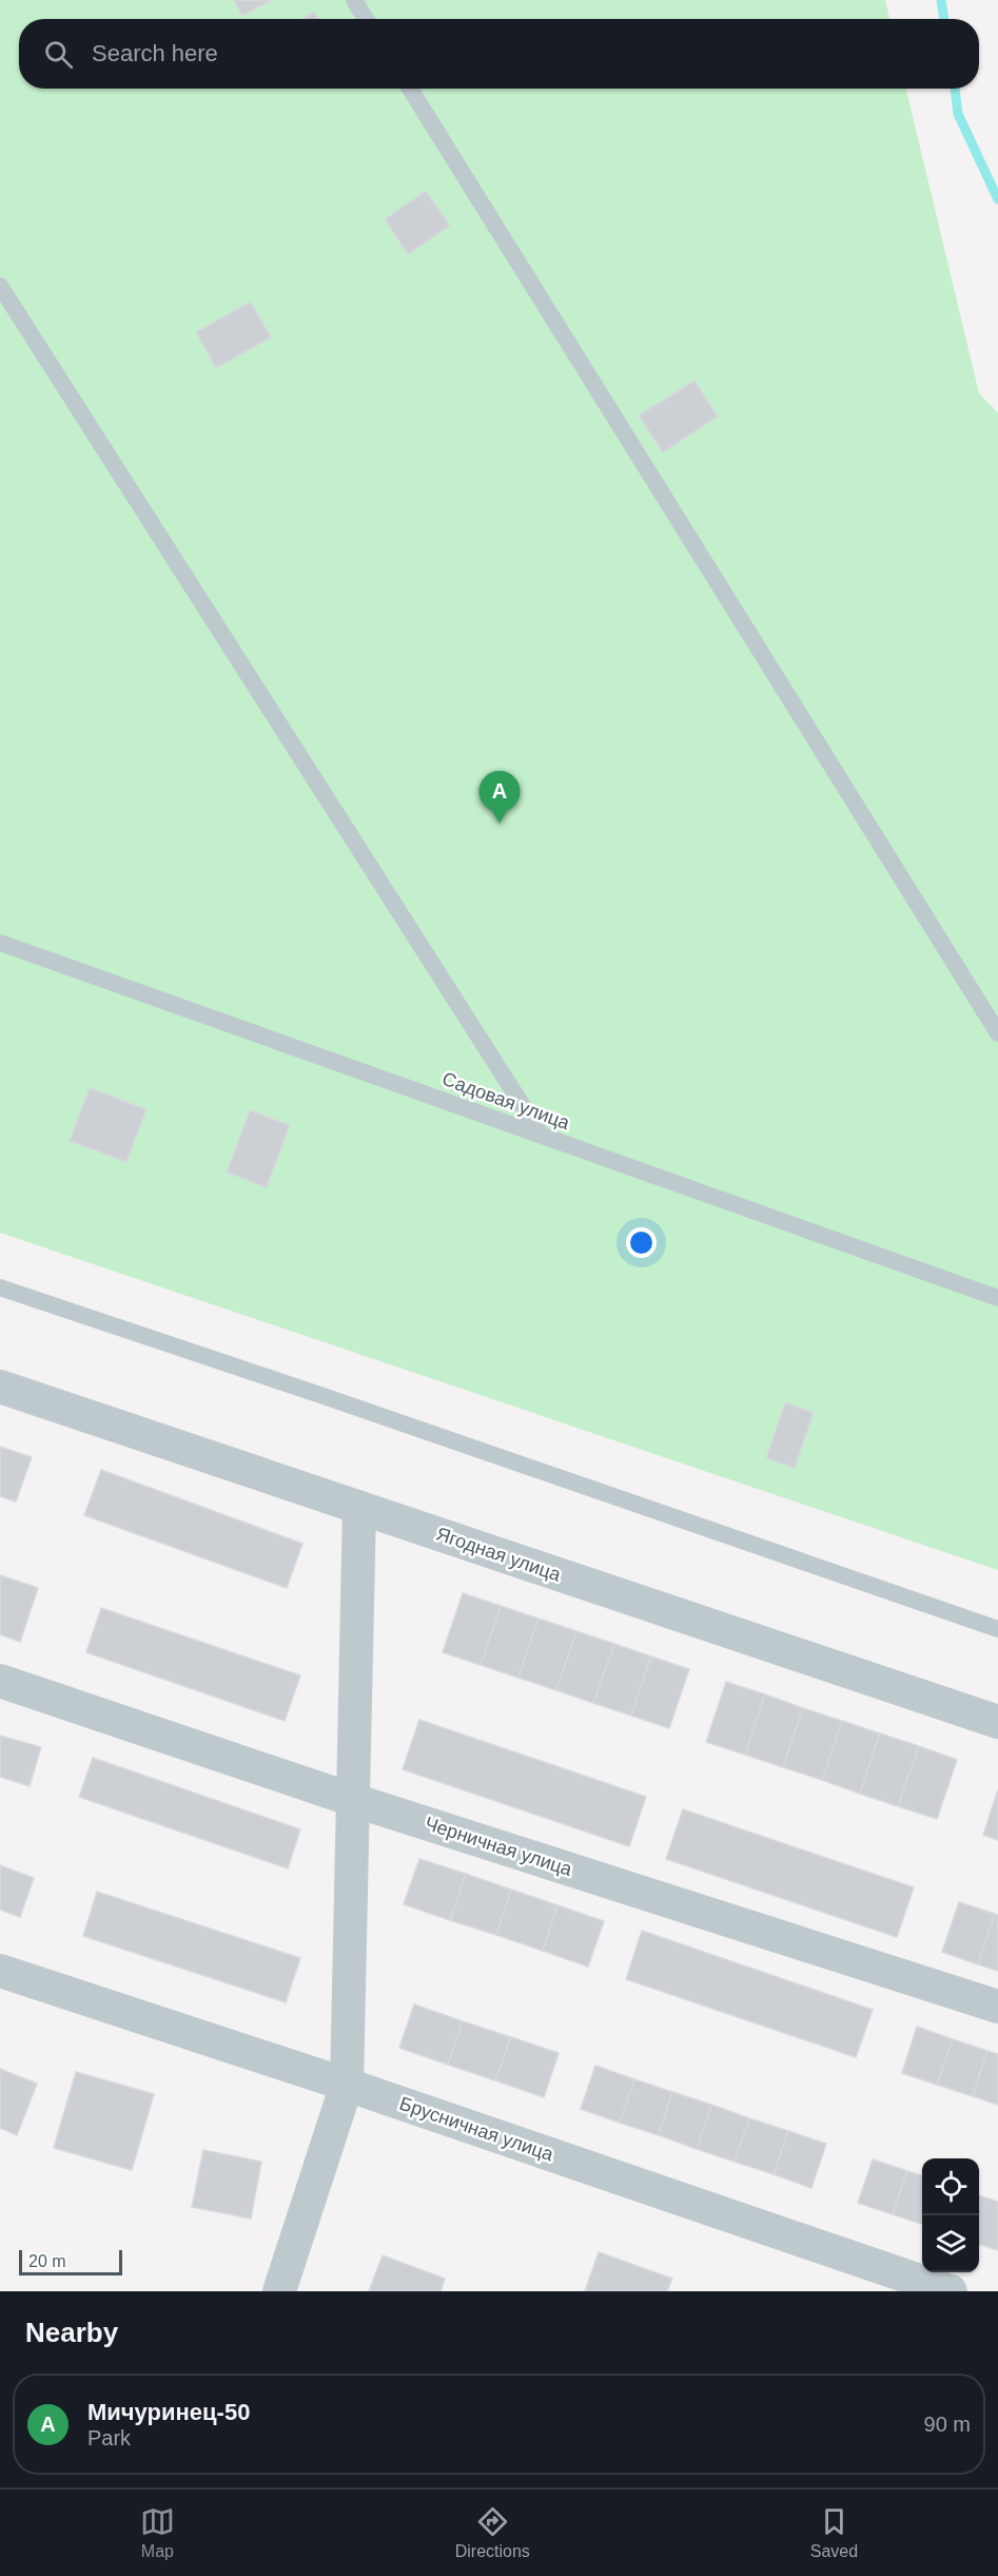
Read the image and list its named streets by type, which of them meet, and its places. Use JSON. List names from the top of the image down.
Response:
{
  "streets": {
    "street": ["Ягодная улица", "Черничная улица", "Брусничная улица"],
    "lane": ["Садовая улица"]
  },
  "scale_bar": "20 m",
  "page": {
    "search": "Search here",
    "pins": "A",
    "scale": "20 m",
    "heading": "Nearby",
    "list": [
      {
        "mark": "A",
        "name": "Мичуринец-50",
        "note": "Park",
        "value": "90 m"
      }
    ],
    "nav": ["Map", "Directions", "Saved"]
  }
}
